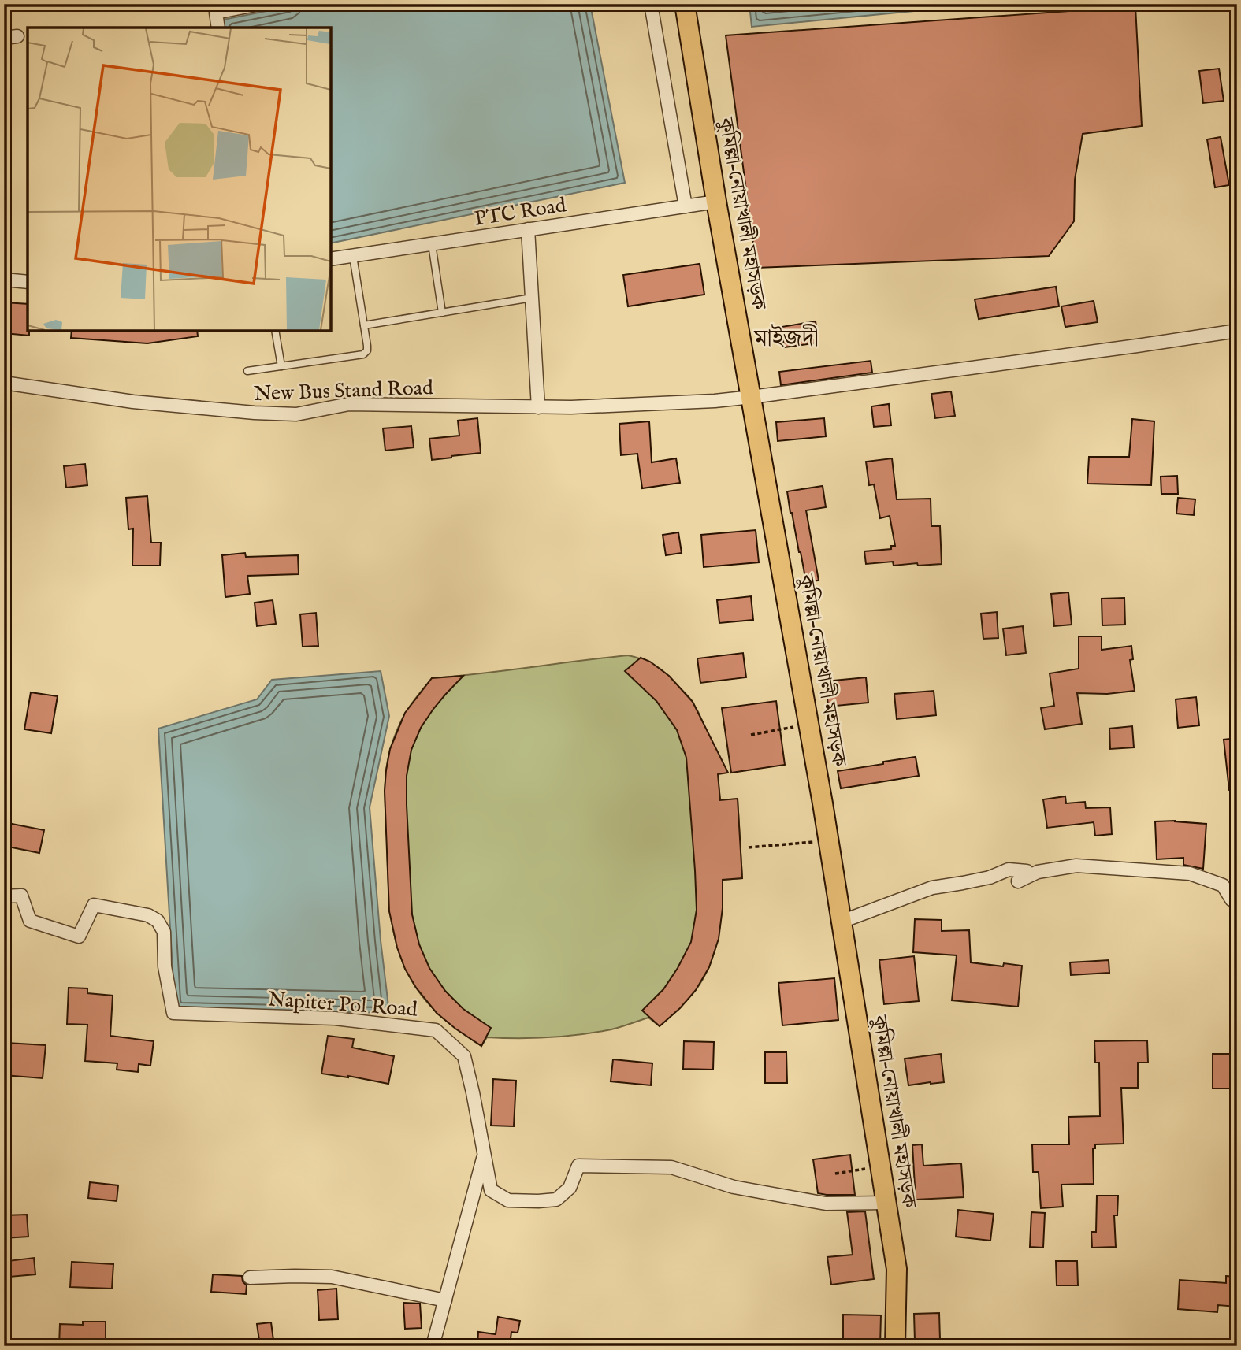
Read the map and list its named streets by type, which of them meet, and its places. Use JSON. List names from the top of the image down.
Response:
{
  "streets": {
    "highway": ["কুমিল্লা–নোয়াখালী মহাসড়ক"],
    "street": ["PTC Road", "New Bus Stand Road", "Napiter Pol Road"]
  },
  "crossings": [
    ["PTC Road", "কুমিল্লা–নোয়াখালী মহাসড়ক"],
    ["কুমিল্লা–নোয়াখালী মহাসড়ক", "New Bus Stand Road"],
    ["কুমিল্লা–নোয়াখালী মহাসড়ক", "Napiter Pol Road"]
  ],
  "districts": ["মাইজদী"]
}
